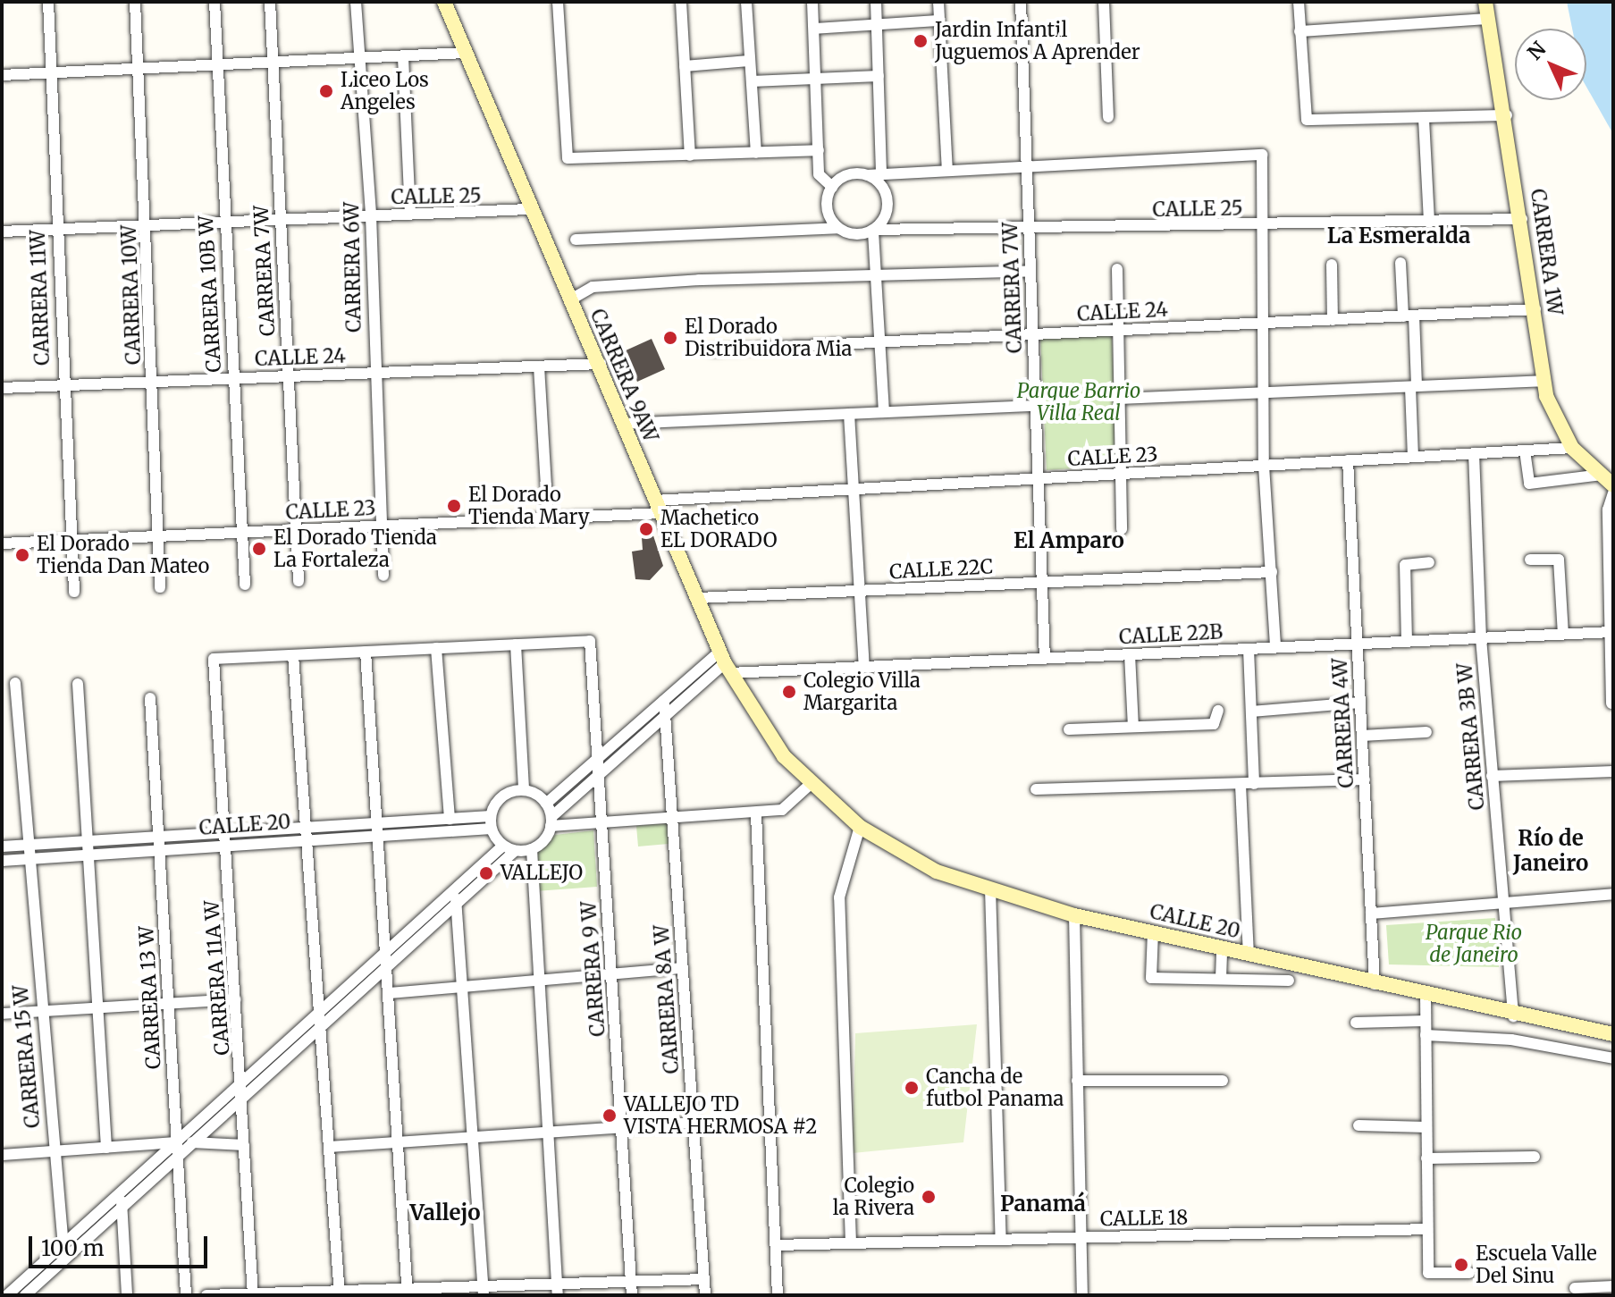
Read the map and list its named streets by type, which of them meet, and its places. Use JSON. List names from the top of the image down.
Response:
{
  "streets": {
    "main road": ["CARRERA 1W", "CARRERA 9AW", "CALLE 20"],
    "street": [
      "CALLE 25",
      "CARRERA 6W",
      "CARRERA 7W",
      "CARRERA 10B W",
      "CARRERA 10W",
      "CARRERA 11W",
      "CALLE 24",
      "CALLE 23",
      "CALLE 22C",
      "CALLE 22B",
      "CARRERA 4W",
      "CARRERA 3B W",
      "CARRERA 9 W",
      "CARRERA 11A W",
      "CARRERA 13 W",
      "CARRERA 8A W",
      "CARRERA 15 W",
      "CALLE 18"
    ]
  },
  "crossings": [
    ["CALLE 25", "CARRERA 1W"],
    ["CALLE 25", "CARRERA 6W"],
    ["CALLE 25", "CARRERA 7W"],
    ["CALLE 25", "CARRERA 10B W"],
    ["CALLE 25", "CARRERA 10W"],
    ["CALLE 25", "CARRERA 11W"],
    ["CALLE 25", "CARRERA 9AW"],
    ["CARRERA 1W", "CALLE 24"],
    ["CARRERA 1W", "CALLE 23"],
    ["CARRERA 6W", "CALLE 24"],
    ["CARRERA 6W", "CALLE 23"],
    ["CARRERA 7W", "CALLE 24"],
    ["CARRERA 7W", "CALLE 23"],
    ["CARRERA 7W", "CALLE 22C"],
    ["CARRERA 7W", "CALLE 22B"],
    ["CARRERA 10B W", "CALLE 24"],
    ["CARRERA 10B W", "CALLE 23"],
    ["CARRERA 10W", "CALLE 24"],
    ["CARRERA 10W", "CALLE 23"],
    ["CARRERA 11W", "CALLE 24"],
    ["CARRERA 11W", "CALLE 23"],
    ["CALLE 24", "CARRERA 9AW"],
    ["CARRERA 9AW", "CALLE 23"],
    ["CARRERA 9AW", "CALLE 22C"],
    ["CARRERA 9AW", "CALLE 22B"],
    ["CARRERA 9AW", "CALLE 20"],
    ["CALLE 23", "CARRERA 4W"],
    ["CALLE 23", "CARRERA 3B W"],
    ["CALLE 22B", "CARRERA 4W"],
    ["CALLE 22B", "CARRERA 3B W"],
    ["CARRERA 4W", "CALLE 20"],
    ["CARRERA 3B W", "CALLE 20"],
    ["CALLE 20", "CARRERA 11A W"],
    ["CALLE 20", "CARRERA 13 W"],
    ["CALLE 20", "CARRERA 15 W"]
  ],
  "districts": [
    "La Esmeralda",
    "El Amparo",
    "Río de Janeiro",
    "Panamá",
    "Vallejo"
  ],
  "parks": ["Parque Barrio Villa Real", "Parque Rio de Janeiro"],
  "places": [
    "Jardin Infantil Juguemos A Aprender",
    "Liceo Los Angeles",
    "El Dorado Distribuidora Mia",
    "El Dorado Tienda Mary",
    "Machetico EL DORADO",
    "El Dorado Tienda La Fortaleza",
    "El Dorado Tienda Dan Mateo",
    "Colegio Villa Margarita",
    "VALLEJO",
    "Cancha de futbol Panama",
    "VALLEJO TD VISTA HERMOSA #2",
    "Colegio la Rivera",
    "Escuela Valle Del Sinu"
  ],
  "scale_bar": "100 m",
  "north": "top left"
}
